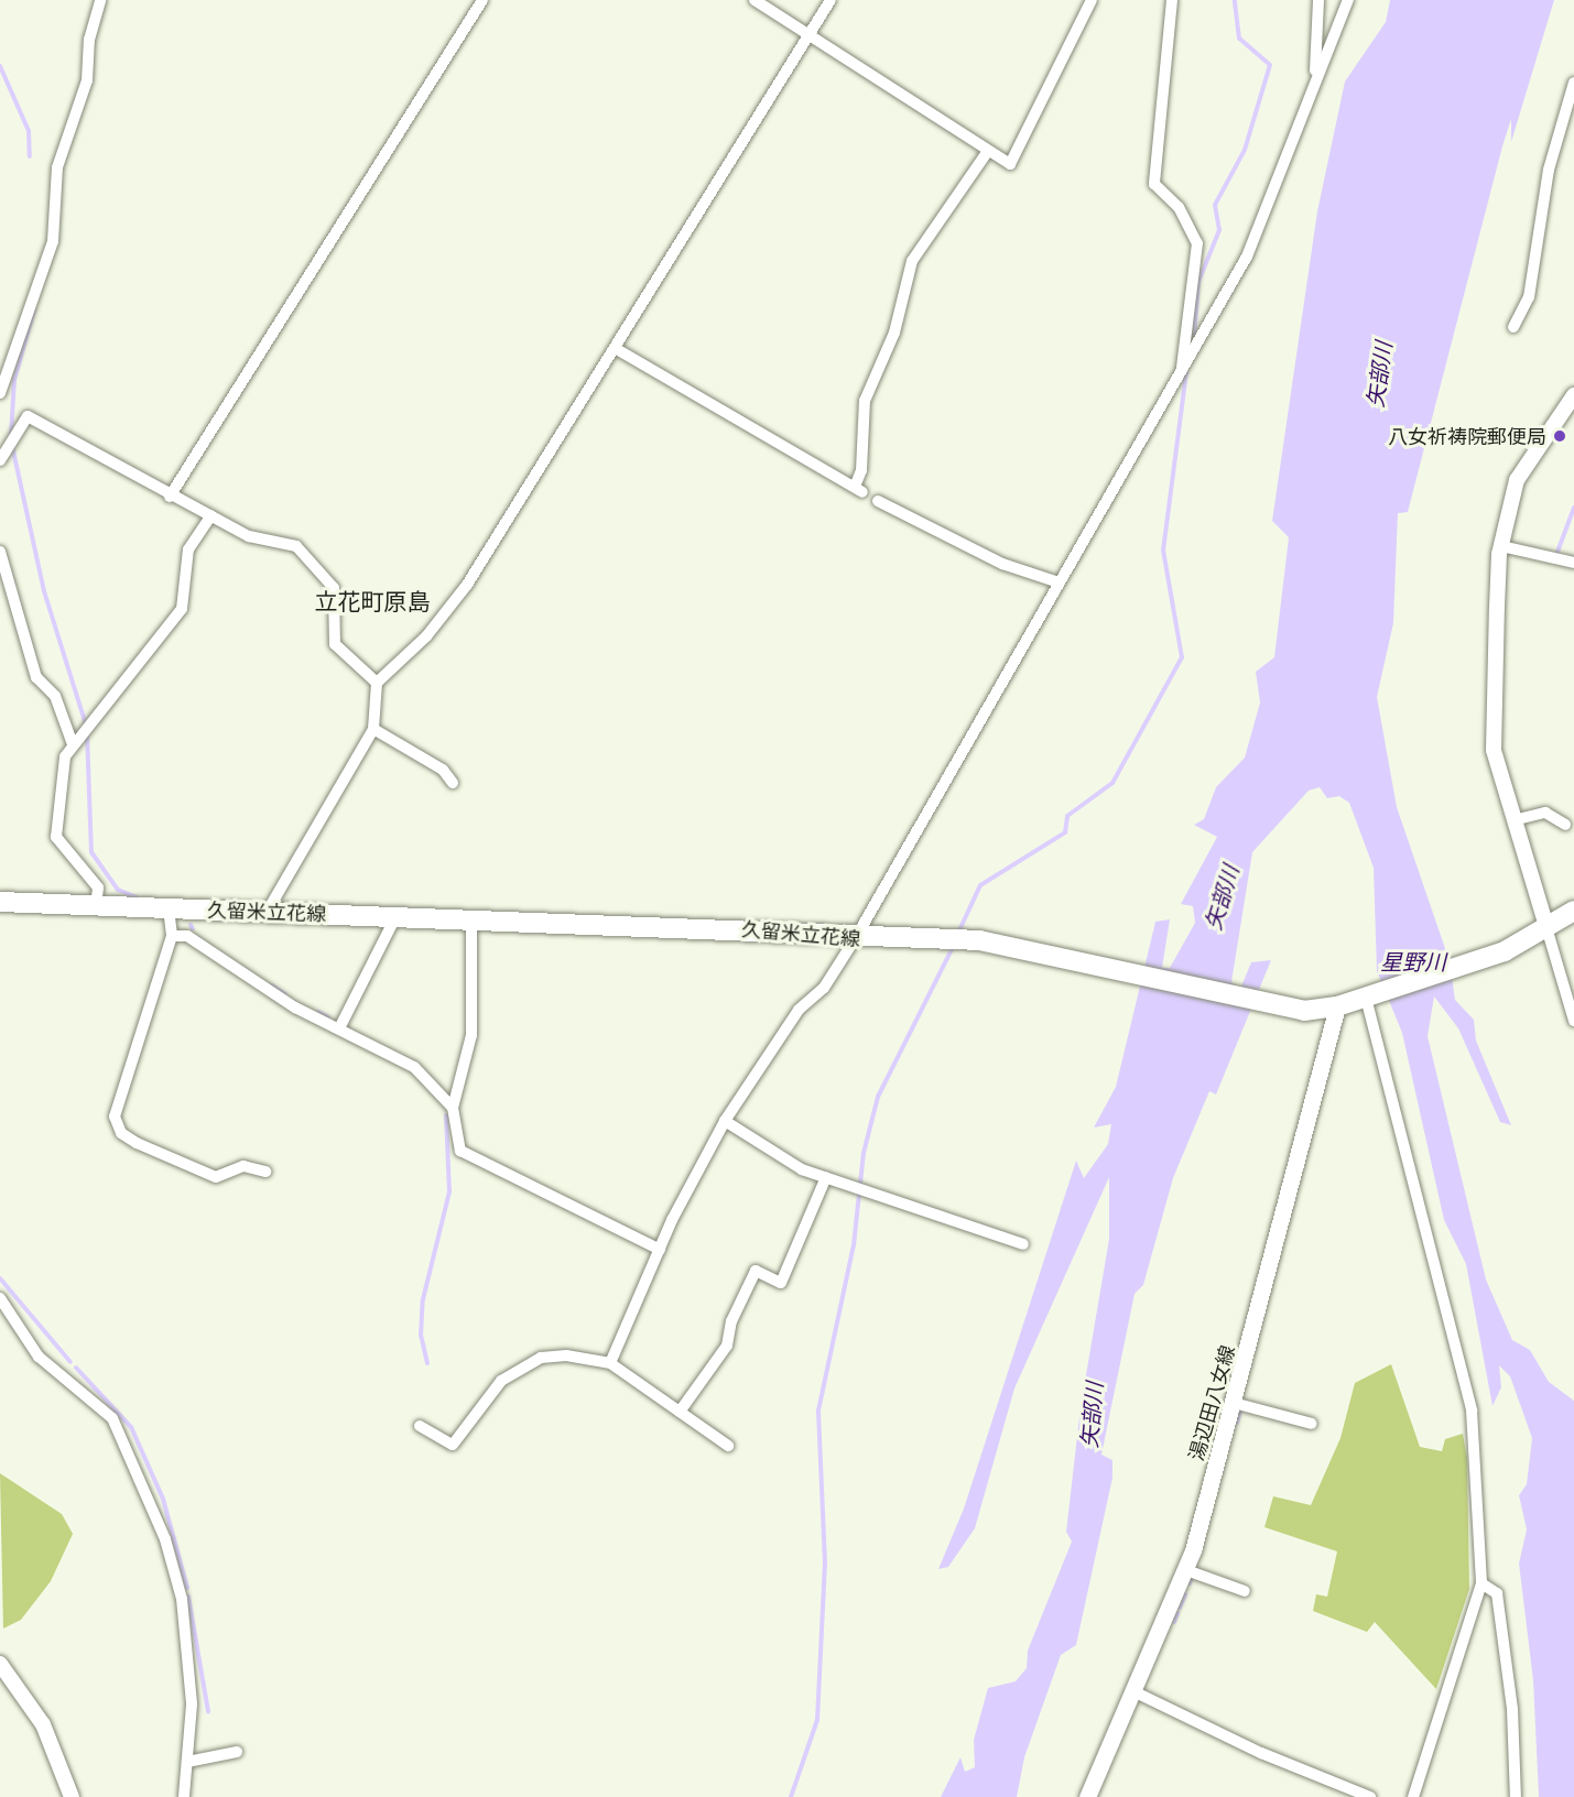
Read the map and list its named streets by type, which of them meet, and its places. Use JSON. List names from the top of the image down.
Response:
{
  "streets": {
    "main road": ["久留米立花線", "湯辺田八女線"]
  },
  "crossings": [
    ["久留米立花線", "湯辺田八女線"]
  ],
  "districts": ["立花町原島"],
  "water": ["矢部川", "星野川"],
  "places": ["八女祈祷院郵便局"]
}
